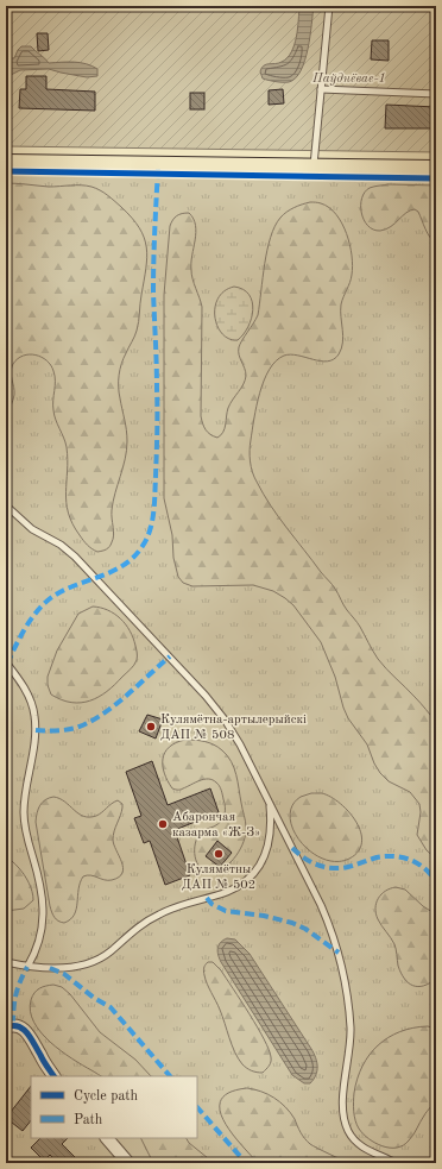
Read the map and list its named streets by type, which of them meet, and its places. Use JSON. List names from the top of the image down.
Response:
{
  "parks": ["Паўднёвае-1"],
  "places": ["Кулямётна-артылерыйскі ДАП № 508", "Абарончая казарма «Ж-З»", "Кулямётны ДАП № 502"],
  "legend": ["Cycle path", "Path"]
}
